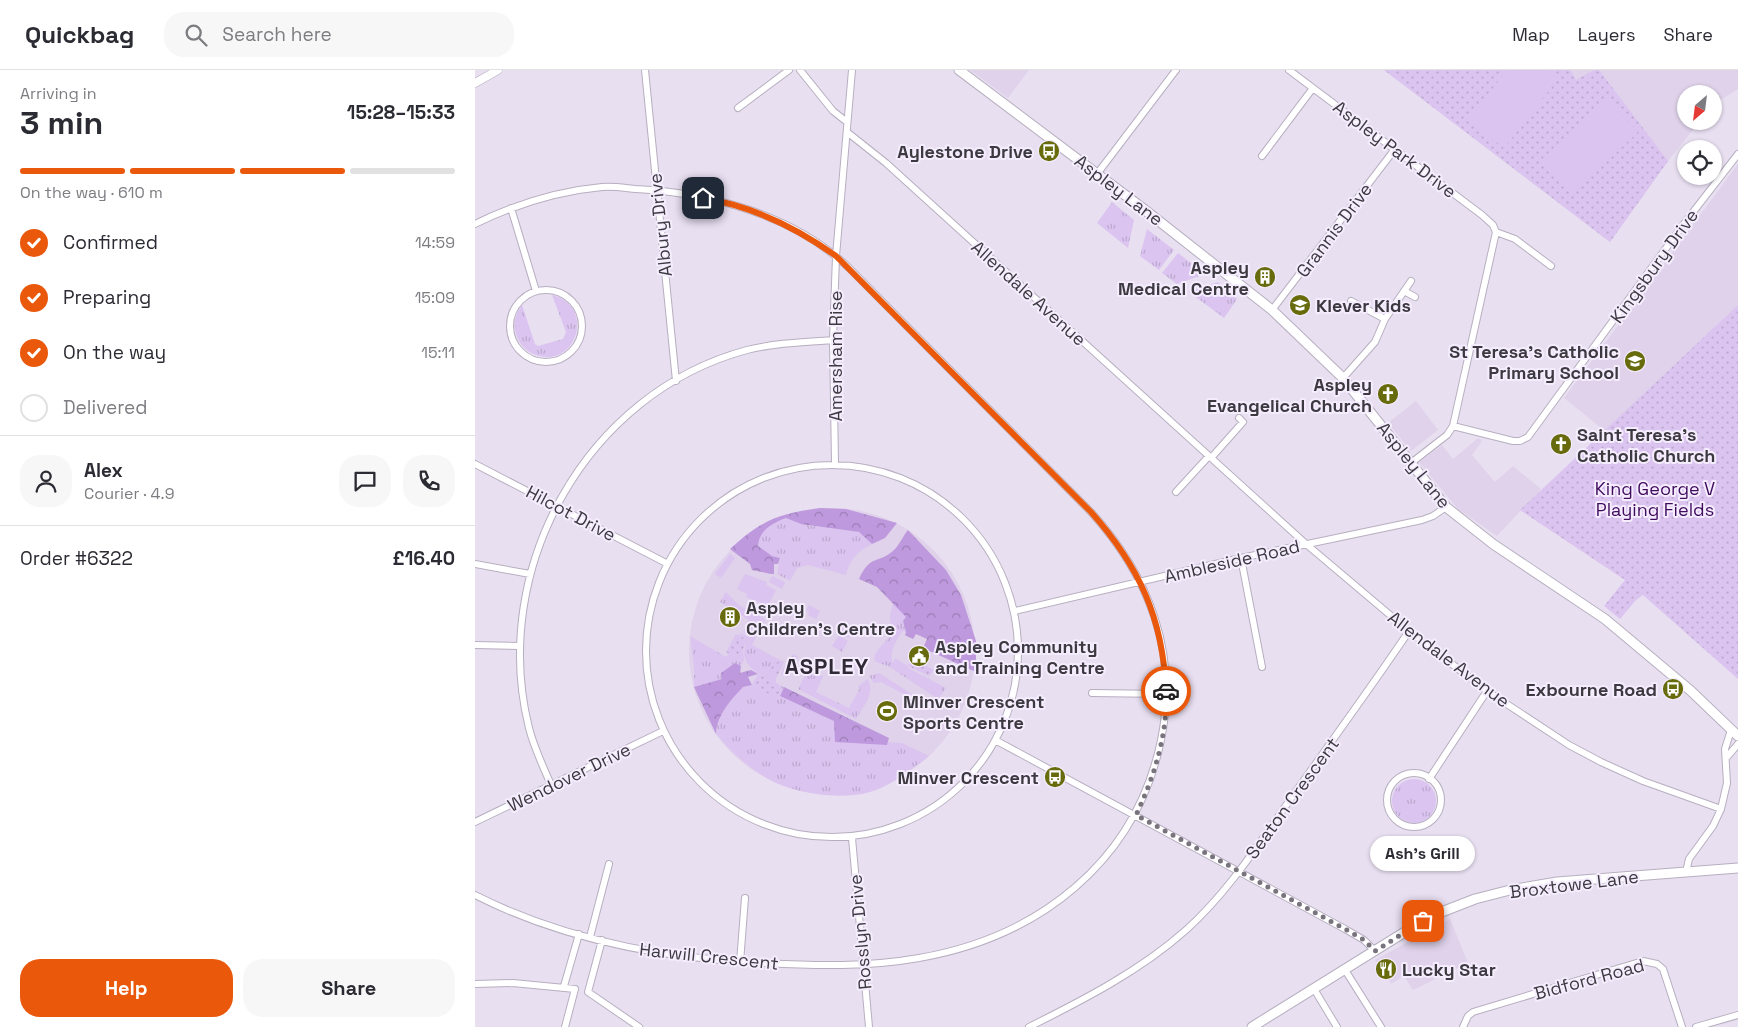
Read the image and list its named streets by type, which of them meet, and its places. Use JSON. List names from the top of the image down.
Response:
{
  "streets": {
    "main road": ["Aspley Lane", "Broxtowe Lane"],
    "street": [
      "Aspley Park Drive",
      "Albury Drive",
      "Grannis Drive",
      "Kingsbury Drive",
      "Allendale Avenue",
      "Amersham Rise",
      "Hilcot Drive",
      "Ambleside Road",
      "Wendover Drive",
      "Seaton Crescent",
      "Rosslyn Drive",
      "Harwill Crescent",
      "Bidford Road"
    ]
  },
  "crossings": [
    ["Aspley Park Drive", "Grannis Drive"],
    ["Aspley Lane", "Grannis Drive"],
    ["Aspley Lane", "Ambleside Road"],
    ["Albury Drive", "Harwill Crescent"],
    ["Allendale Avenue", "Amersham Rise"],
    ["Allendale Avenue", "Ambleside Road"],
    ["Allendale Avenue", "Seaton Crescent"],
    ["Amersham Rise", "Harwill Crescent"],
    ["Ambleside Road", "Harwill Crescent"],
    ["Rosslyn Drive", "Harwill Crescent"]
  ],
  "districts": ["ASPLEY"],
  "parks": ["King George V Playing Fields"],
  "places": {
    "bus stop": ["Aylestone Drive", "Exbourne Road", "Minver Crescent"],
    "building": ["Aspley Medical Centre", "Aspley Children's Centre"],
    "school or university": ["Klever Kids", "St Teresa's Catholic Primary School"],
    "church": ["Aspley Evangelical Church", "Saint Teresa's Catholic Church"],
    "public building": ["Aspley Community and Training Centre"],
    "sports": ["Minver Crescent Sports Centre"],
    "other": ["Ash's Grill"],
    "restaurant": ["Lucky Star"]
  },
  "north": "bottom left",
  "page": {
    "header": "Quickbag",
    "search": "Search here",
    "nav": ["Map", "Layers", "Share"],
    "heading": ["3 min", "Arriving in", "15:28–15:33"],
    "panel": [
      "Alex",
      "Courier · 4.9",
      "Order #6322",
      "£16.40"
    ],
    "bar": "On the way · 610 m",
    "list": [
      ["Confirmed", "14:59"],
      ["Preparing", "15:09"],
      ["On the way", "15:11"],
      "Delivered"
    ],
    "bubble": "Ash's Grill",
    "buttons": ["Help", "Share"]
  }
}
